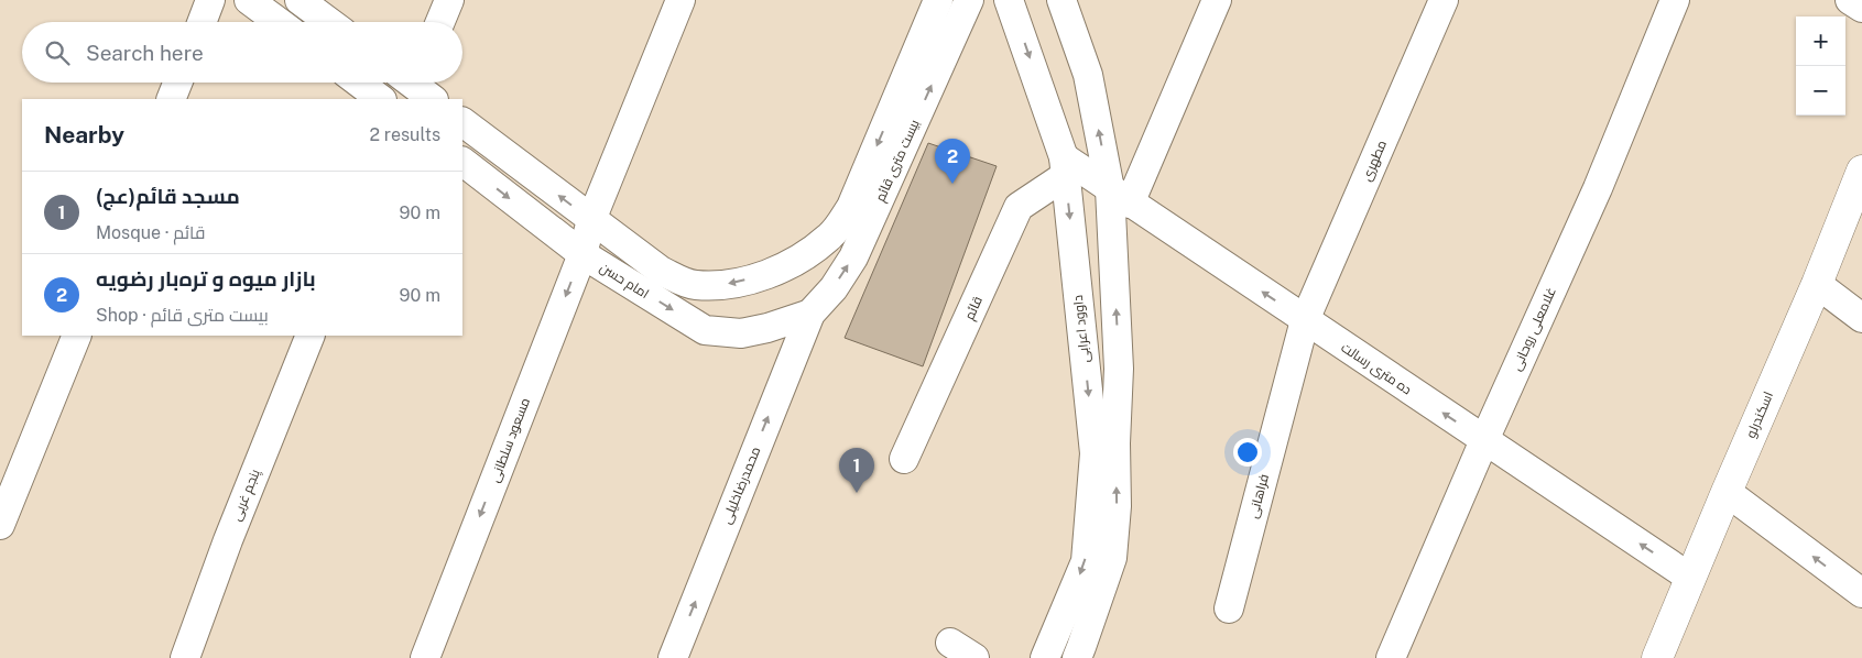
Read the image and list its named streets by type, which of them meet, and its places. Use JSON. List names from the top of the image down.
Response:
{
  "streets": {
    "main road": ["اسکندرلو"],
    "street": [
      "بیست متری قائم",
      "مطهری",
      "امام حسن",
      "قائم",
      "داوود اعرابی",
      "غلامعلی روحانی",
      "ده متری رسالت",
      "مسعود سلطانی",
      "محمدرضاخلیلی",
      "پنجم غربی",
      "فراهانی"
    ]
  },
  "crossings": [
    ["بیست متری قائم", "امام حسن"],
    ["بیست متری قائم", "محمدرضاخلیلی"],
    ["مطهری", "ده متری رسالت"],
    ["مطهری", "فراهانی"],
    ["امام حسن", "مسعود سلطانی"],
    ["امام حسن", "محمدرضاخلیلی"],
    ["قائم", "داوود اعرابی"],
    ["قائم", "ده متری رسالت"],
    ["داوود اعرابی", "ده متری رسالت"],
    ["غلامعلی روحانی", "ده متری رسالت"],
    ["ده متری رسالت", "اسکندرلو"],
    ["ده متری رسالت", "فراهانی"]
  ],
  "one_way": ["ده متری رسالت", "مسعود سلطانی", "محمدرضاخلیلی"],
  "page": {
    "map_buttons": ["+", "−"],
    "search": "Search here",
    "heading": ["Nearby", "2 results"],
    "pins": ["2", "1"],
    "list": [
      {
        "mark": "1",
        "name": "مسجد قائم(عج)",
        "note": "Mosque · قائم",
        "value": "90 m"
      },
      {
        "mark": "2",
        "name": "بازار میوه و تره‌بار رضویه",
        "note": "Shop · بیست متری قائم",
        "value": "90 m"
      }
    ]
  }
}
